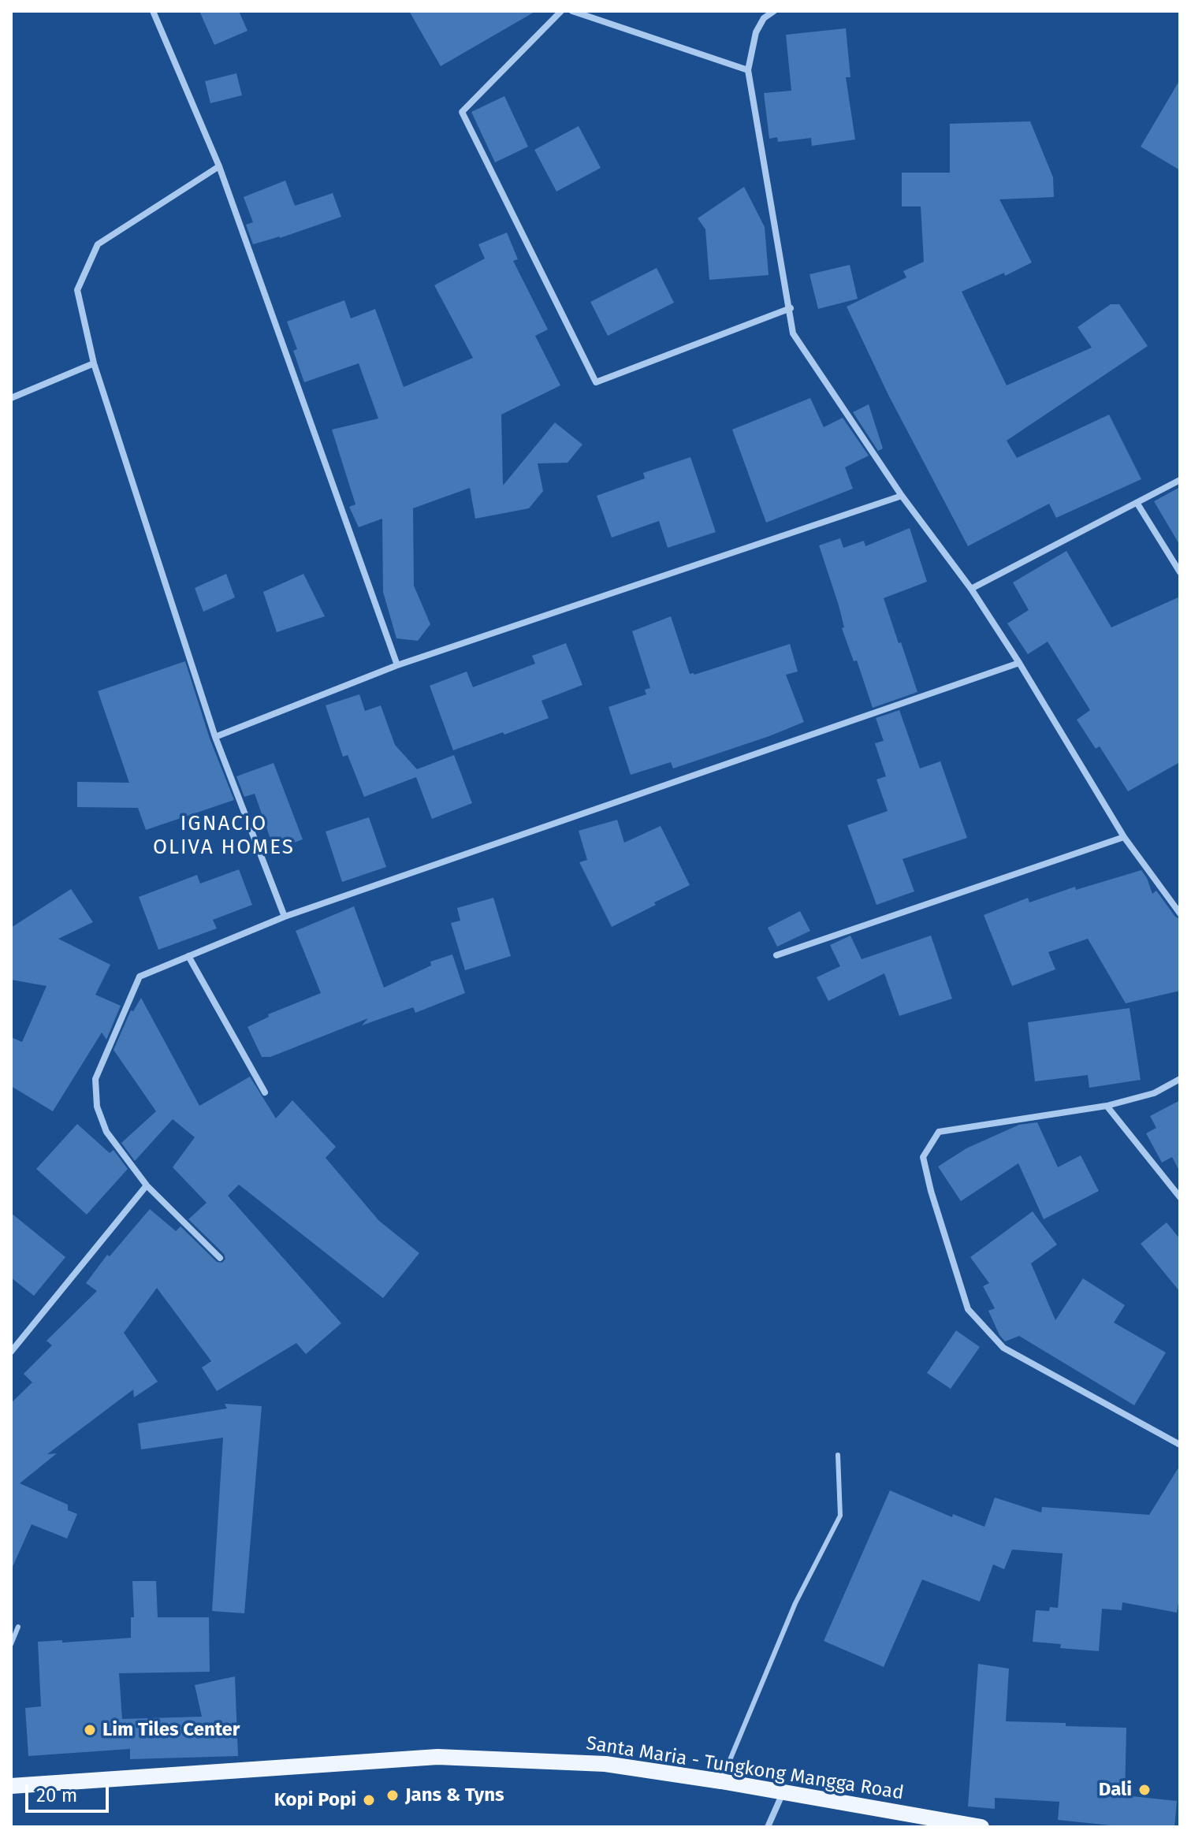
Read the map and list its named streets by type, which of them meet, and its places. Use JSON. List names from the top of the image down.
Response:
{
  "streets": {
    "main road": ["Santa Maria - Tungkong Mangga Road"]
  },
  "districts": ["IGNACIO OLIVA HOMES"],
  "places": [
    "Lim Tiles Center",
    "Dali",
    "Jans & Tyns",
    "Kopi Popi"
  ],
  "scale_bar": "20 m"
}
